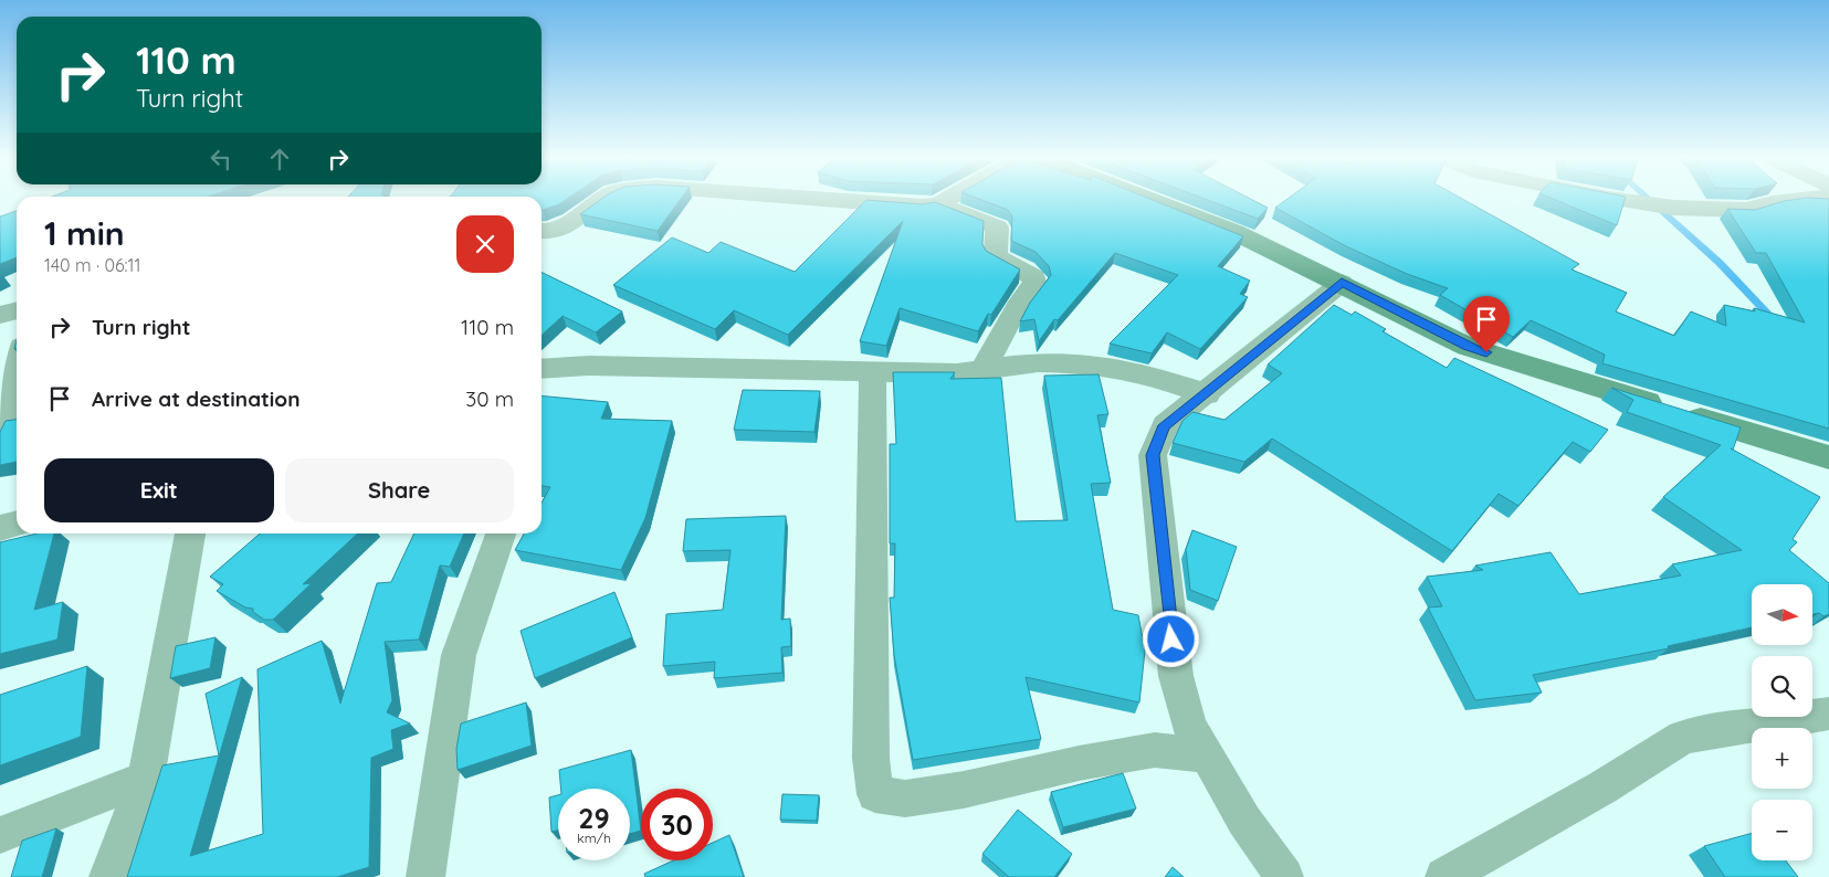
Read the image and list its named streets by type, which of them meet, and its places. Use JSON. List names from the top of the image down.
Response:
{
  "north": "right",
  "page": {
    "turn": ["110 m", "Turn right"],
    "heading": ["1 min", "140 m · 06:11"],
    "list": [
      {
        "name": "Turn right",
        "value": "110 m"
      },
      {
        "name": "Arrive at destination",
        "value": "30 m"
      }
    ],
    "buttons": ["Exit", "Share"],
    "map_buttons": ["+", "−"],
    "speed": "29 km/h",
    "limit": "30"
  }
}
